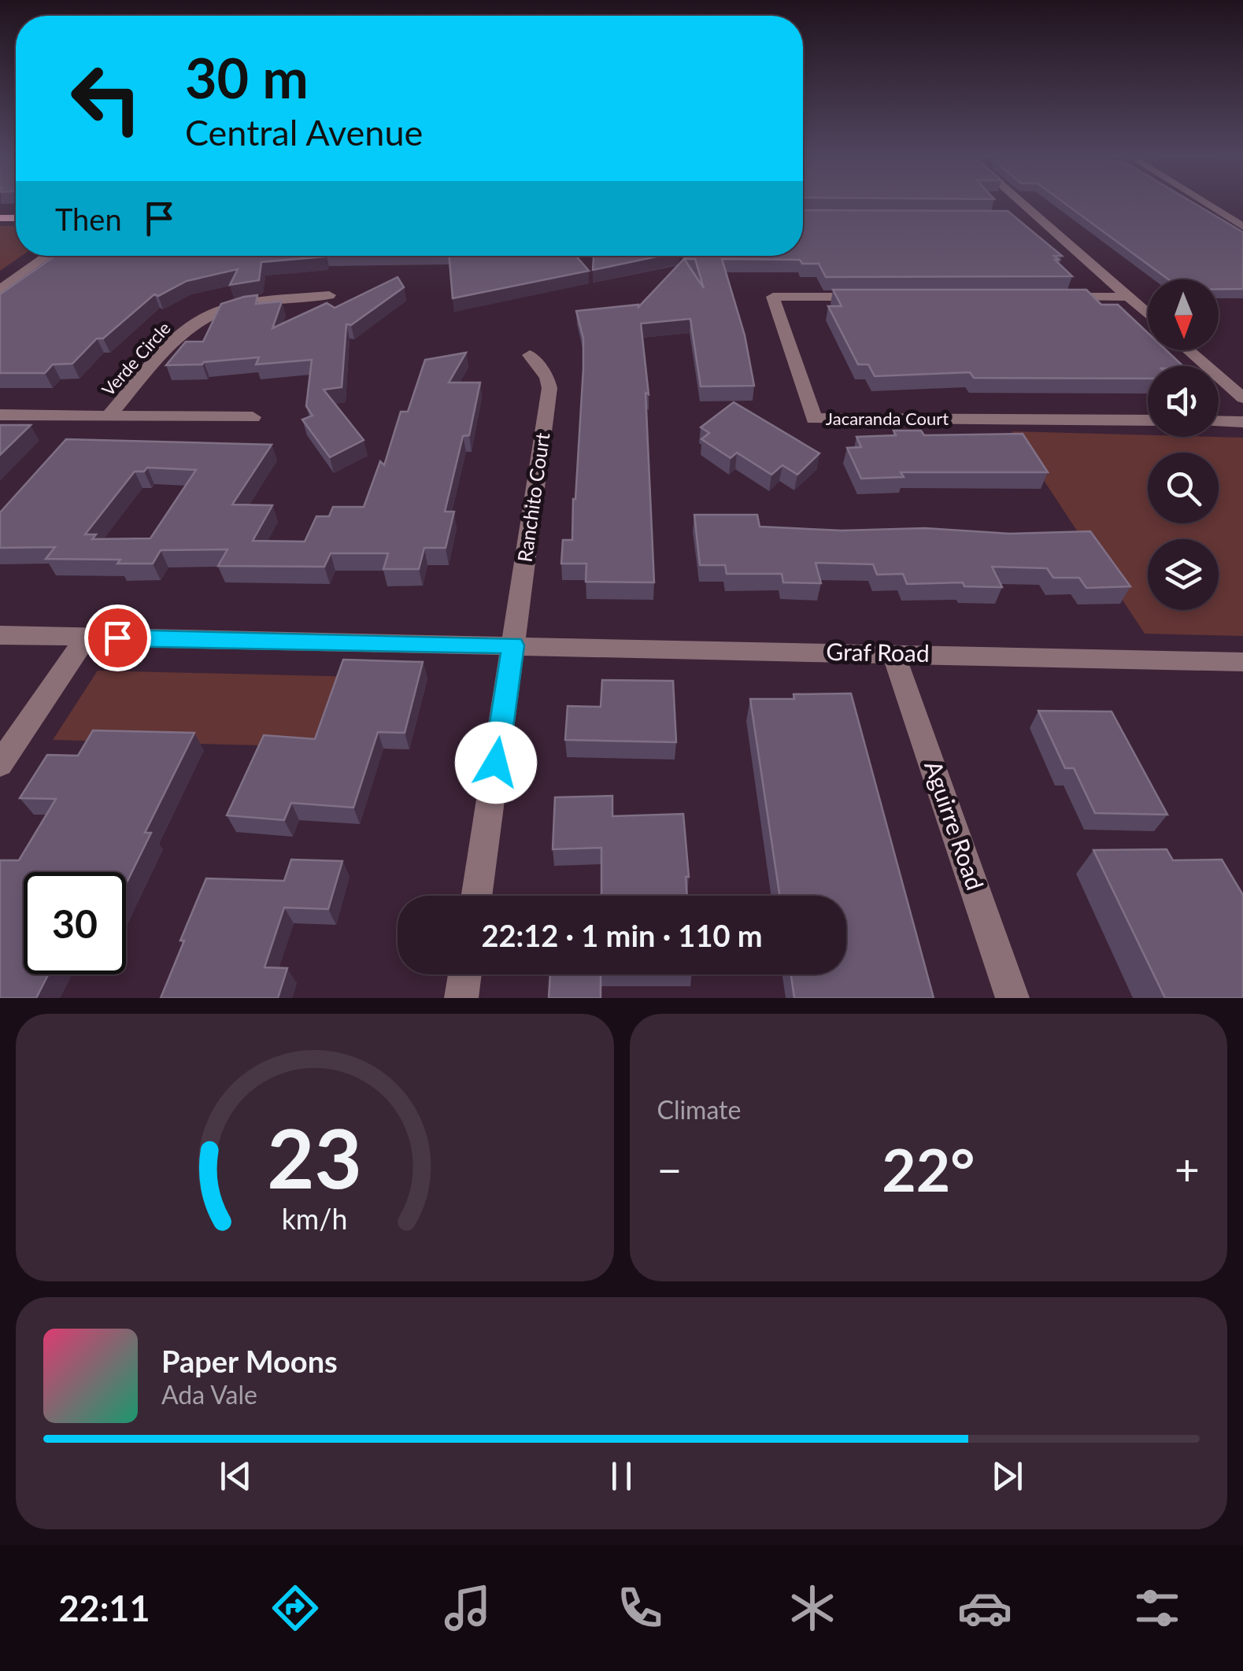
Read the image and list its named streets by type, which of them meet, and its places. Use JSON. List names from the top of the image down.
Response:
{
  "streets": {
    "street": [
      "Verde Circle",
      "Jacaranda Court",
      "Ranchito Court",
      "Graf Road",
      "Aguirre Road"
    ]
  },
  "crossings": [
    ["Ranchito Court", "Graf Road"],
    ["Graf Road", "Aguirre Road"]
  ],
  "north": "bottom",
  "page": {
    "turn": ["30 m", "Central Avenue"],
    "then": "Then",
    "limit": "30",
    "trip": "22:12 · 1 min · 110 m",
    "tile": "Climate",
    "heat": ["−", "22°", "+"],
    "song": ["Paper Moons", "Ada Vale"],
    "tabs": "22:11",
    "gauge": ["23", "km/h"]
  }
}
